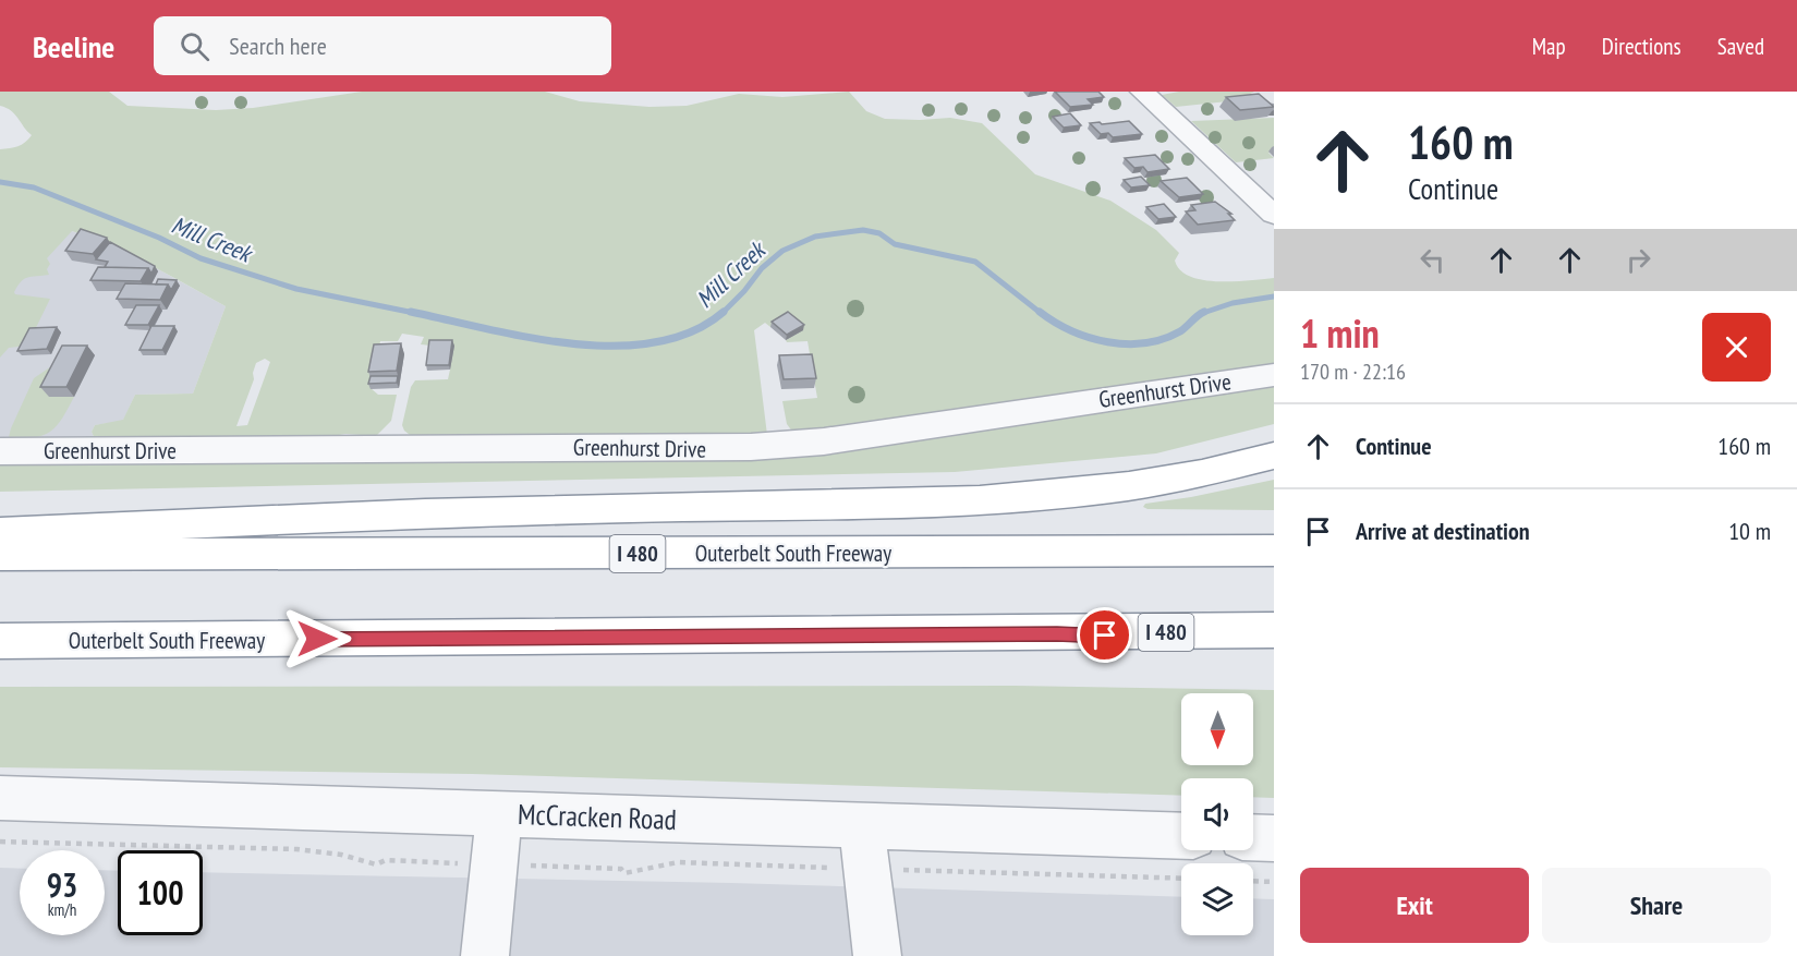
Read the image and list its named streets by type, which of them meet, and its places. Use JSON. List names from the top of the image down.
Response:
{
  "streets": {
    "highway": ["Outerbelt South Freeway", "I 480"],
    "street": ["Greenhurst Drive", "McCracken Road"]
  },
  "water": ["Mill Creek"],
  "north": "bottom",
  "page": {
    "header": "Beeline",
    "search": "Search here",
    "nav": ["Map", "Directions", "Saved"],
    "turn": ["160 m", "Continue"],
    "heading": ["1 min", "170 m · 22:16"],
    "list": [
      {
        "name": "Continue",
        "value": "160 m"
      },
      {
        "name": "Arrive at destination",
        "value": "10 m"
      }
    ],
    "speed": "93 km/h",
    "limit": "100",
    "buttons": ["Exit", "Share"]
  }
}
